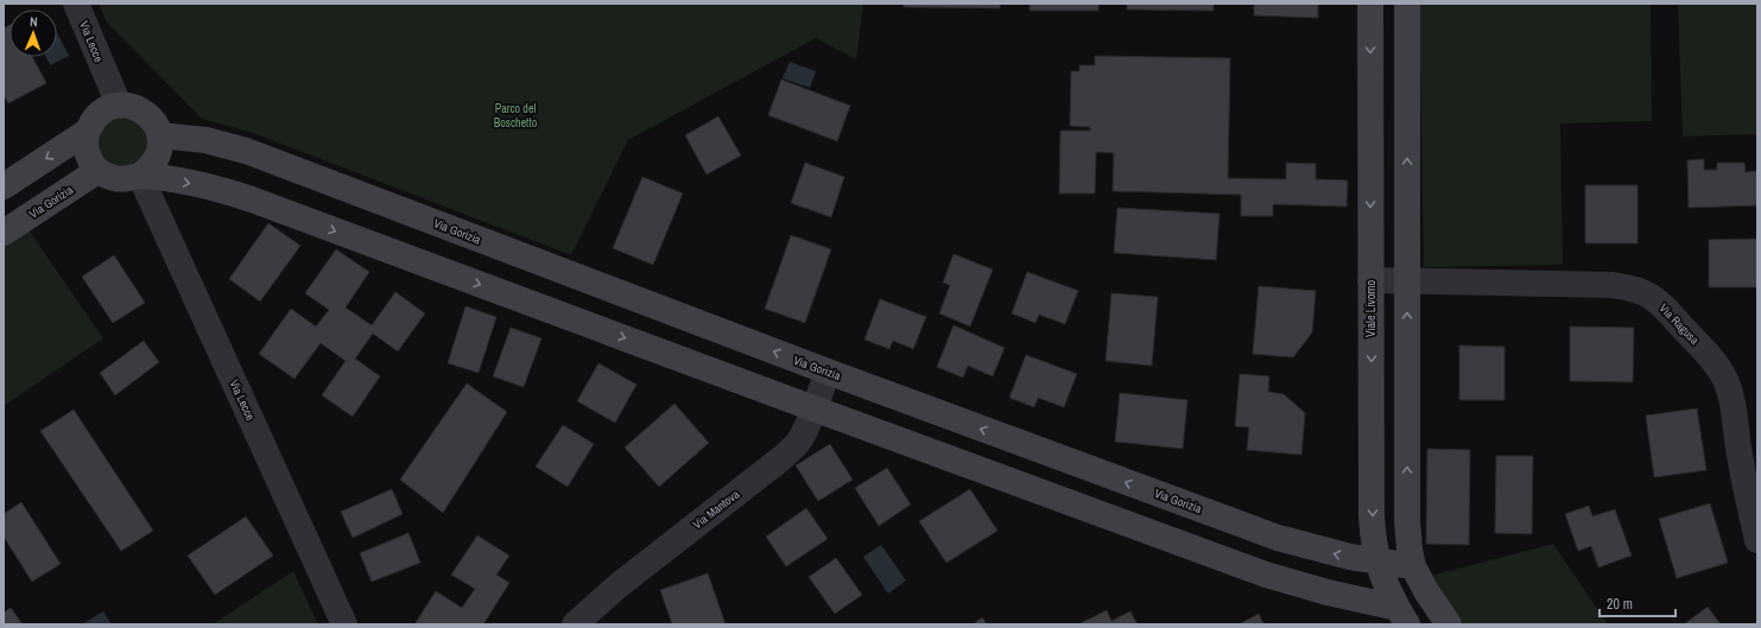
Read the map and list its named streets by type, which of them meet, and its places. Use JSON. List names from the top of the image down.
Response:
{
  "streets": {
    "street": [
      "Via Lecce",
      "Via Gorizia",
      "Viale Livorno",
      "Via Ragusa",
      "Via Mantova"
    ]
  },
  "crossings": [
    ["Via Lecce", "Via Gorizia"],
    ["Via Gorizia", "Viale Livorno"],
    ["Via Gorizia", "Via Mantova"],
    ["Viale Livorno", "Via Ragusa"]
  ],
  "parks": ["Parco del Boschetto"],
  "scale_bar": "20 m",
  "north": "top"
}
